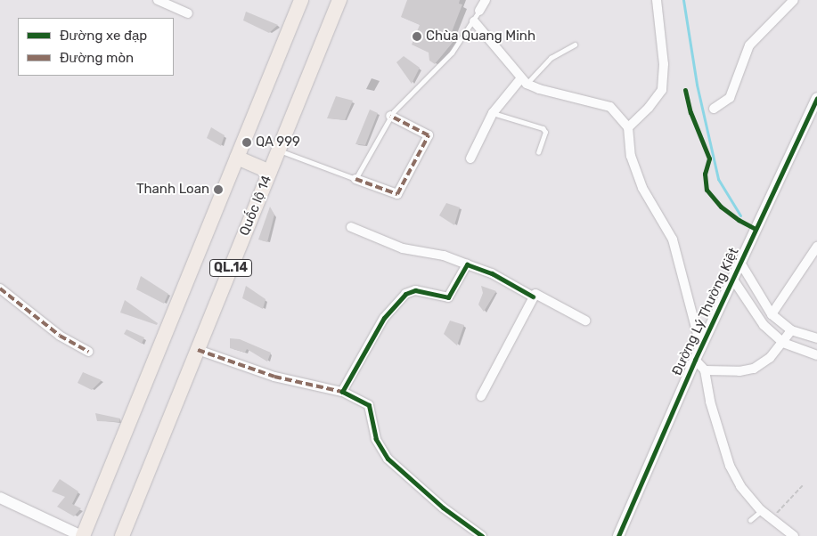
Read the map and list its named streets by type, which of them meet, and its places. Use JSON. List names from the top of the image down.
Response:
{
  "streets": {
    "highway": ["Quốc lộ 14", "QL.14"],
    "street": ["Đường Lý Thường Kiệt"]
  },
  "places": ["Chùa Quang Minh", "QA 999", "Thanh Loan"],
  "legend": ["Đường xe đạp", "Đường mòn"]
}
